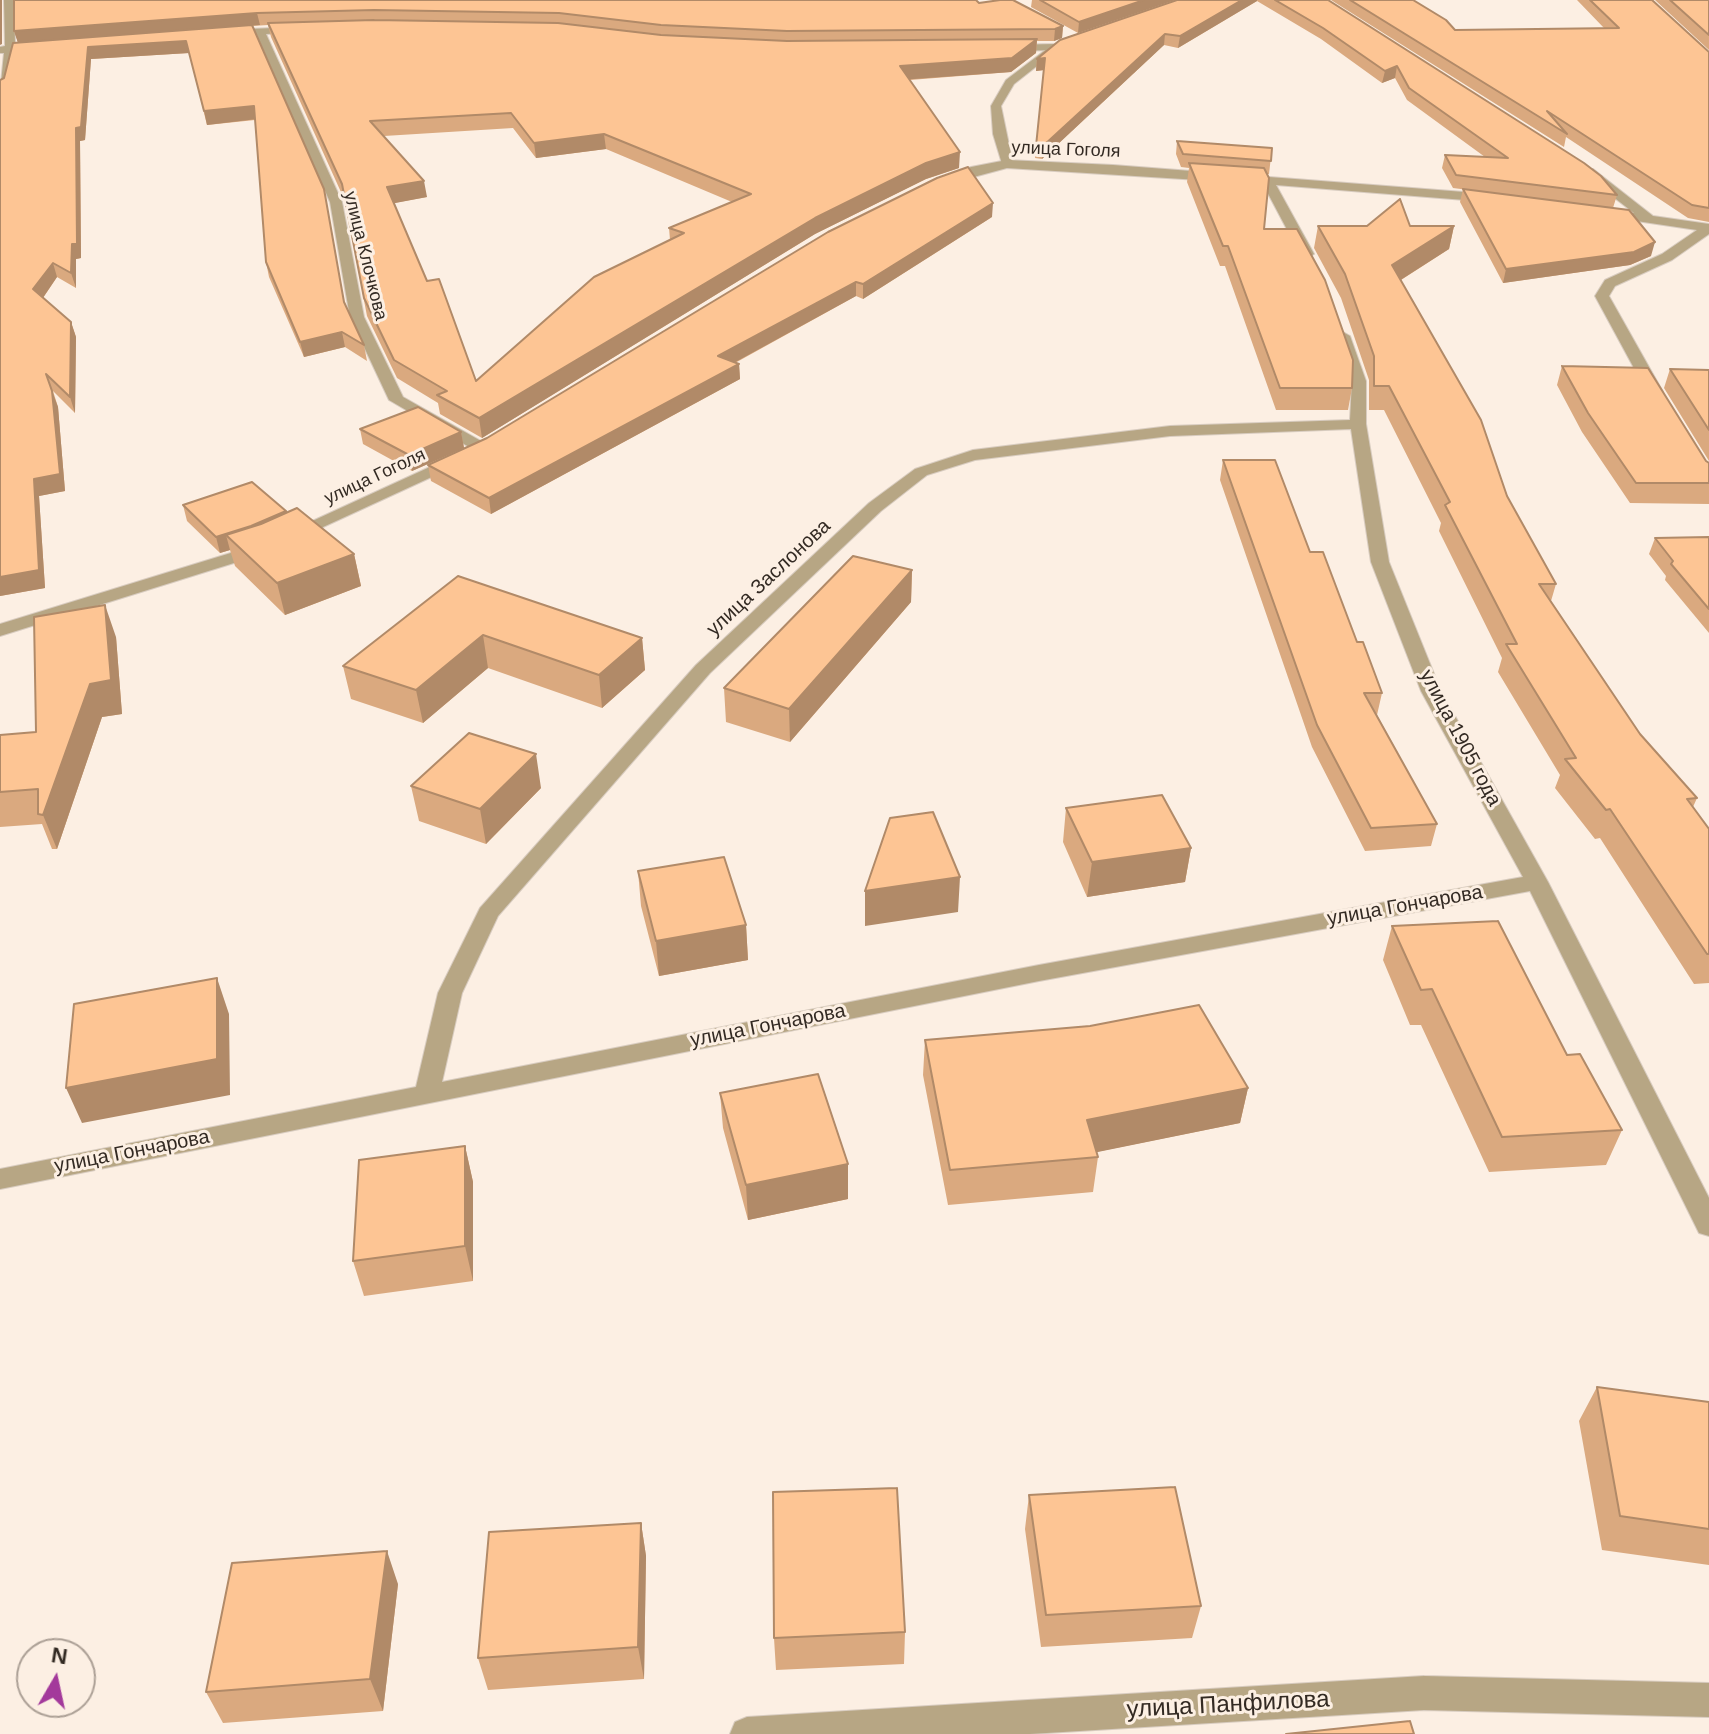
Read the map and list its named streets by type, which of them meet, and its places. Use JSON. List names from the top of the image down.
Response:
{
  "streets": {
    "street": [
      "улица Гоголя",
      "улица Клочкова",
      "улица Заслонова",
      "улица 1905 года",
      "улица Гончарова",
      "улица Панфилова"
    ]
  },
  "crossings": [
    ["улица Гоголя", "улица Клочкова"],
    ["улица Заслонова", "улица 1905 года"],
    ["улица Заслонова", "улица Гончарова"],
    ["улица 1905 года", "улица Гончарова"]
  ],
  "north": "top"
}
